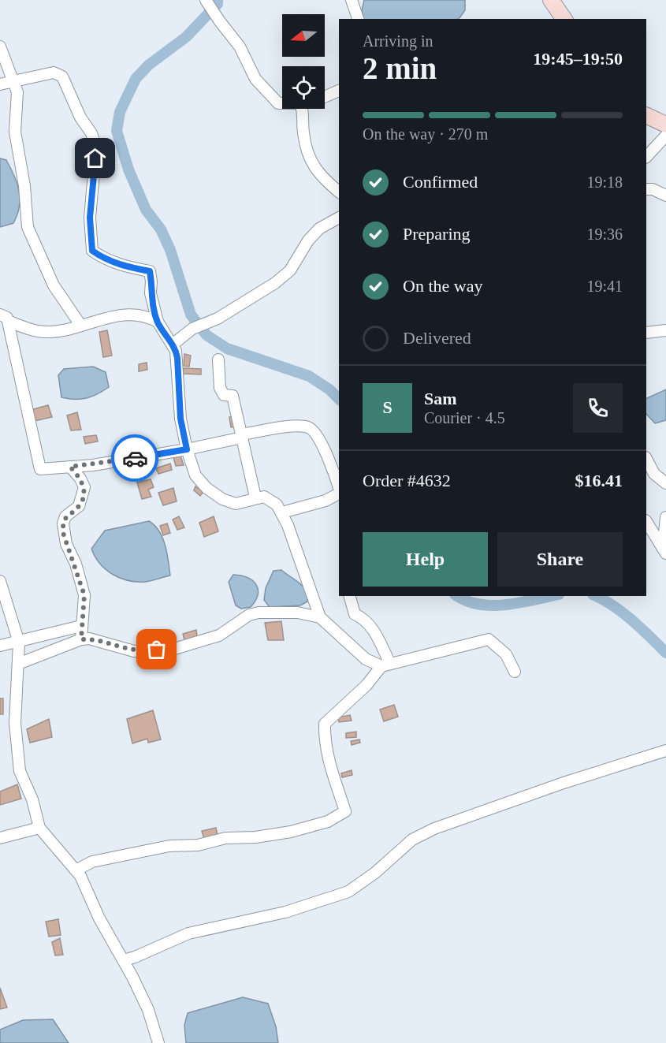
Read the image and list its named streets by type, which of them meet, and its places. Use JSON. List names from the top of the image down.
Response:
{
  "north": "left",
  "page": {
    "heading": ["2 min", "Arriving in", "19:45–19:50"],
    "panel": [
      "Sam",
      "Courier · 4.5",
      "Order #4632",
      "$16.41"
    ],
    "bar": "On the way · 270 m",
    "list": [
      ["Confirmed", "19:18"],
      ["Preparing", "19:36"],
      ["On the way", "19:41"],
      "Delivered"
    ],
    "round": "S",
    "buttons": ["Help", "Share"]
  }
}
